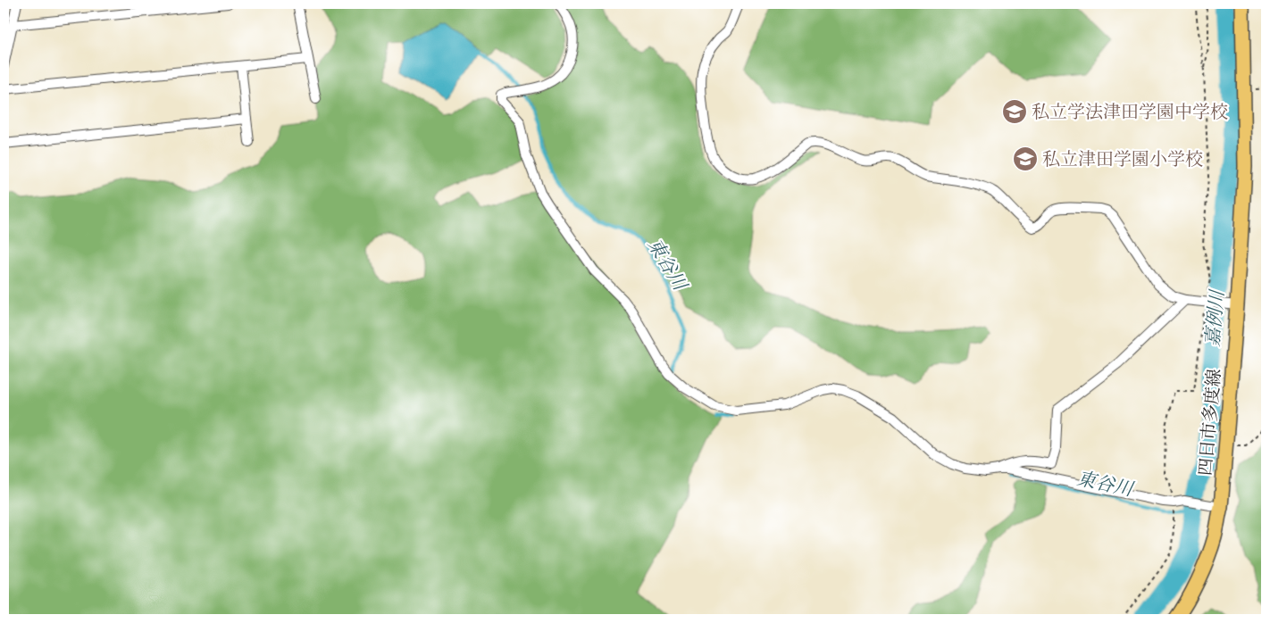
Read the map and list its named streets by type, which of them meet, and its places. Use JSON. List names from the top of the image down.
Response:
{
  "streets": {
    "main road": ["四日市多度線"]
  },
  "water": ["東谷川", "嘉例川"],
  "places": {
    "school or university": ["私立学法津田学園中学校", "私立津田学園小学校"]
  }
}
